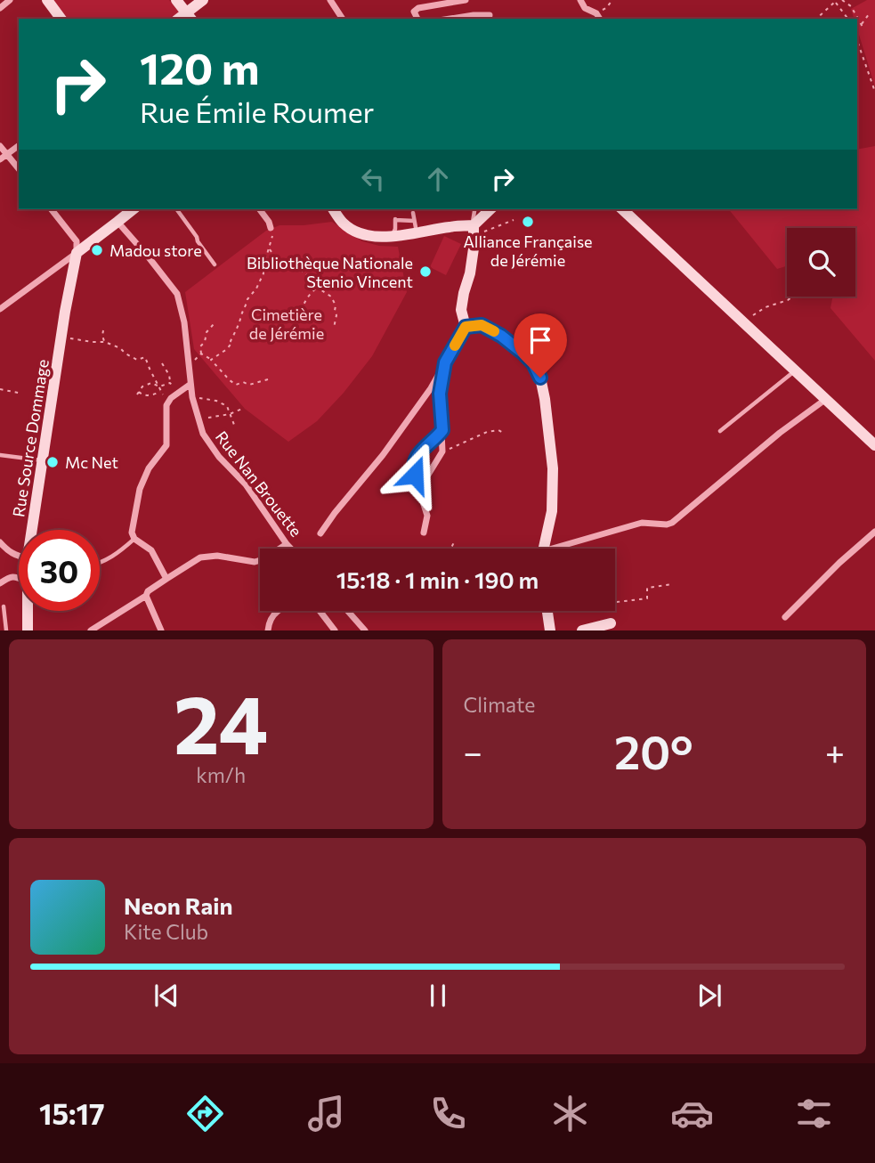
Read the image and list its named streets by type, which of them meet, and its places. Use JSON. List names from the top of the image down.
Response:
{
  "streets": {
    "street": ["Rue Source Dommage", "Rue Nan Brouette"]
  },
  "parks": ["Cimetière de Jérémie"],
  "places": [
    "Alliance Française de Jérémie",
    "Madou store",
    "Bibliothèque Nationale Stenio Vincent",
    "Mc Net"
  ],
  "page": {
    "turn": ["120 m", "Rue Émile Roumer"],
    "limit": "30",
    "trip": "15:18 · 1 min · 190 m",
    "tile": [
      ["24", "km/h"],
      "Climate"
    ],
    "heat": ["−", "20°", "+"],
    "song": ["Neon Rain", "Kite Club"],
    "tabs": "15:17"
  }
}
